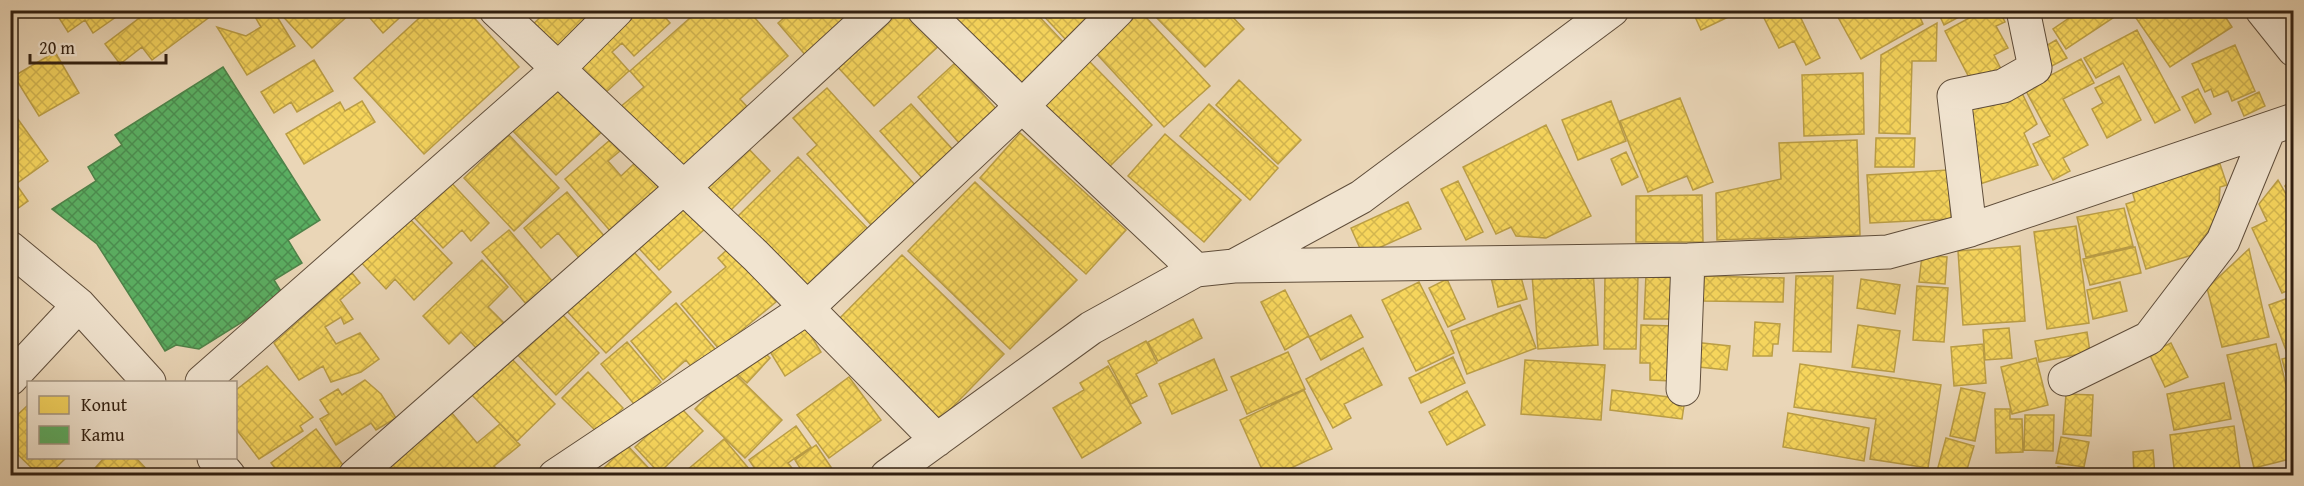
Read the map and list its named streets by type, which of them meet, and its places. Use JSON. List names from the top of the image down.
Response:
{
  "legend": ["Konut", "Kamu"],
  "scale_bar": "20 m"
}
